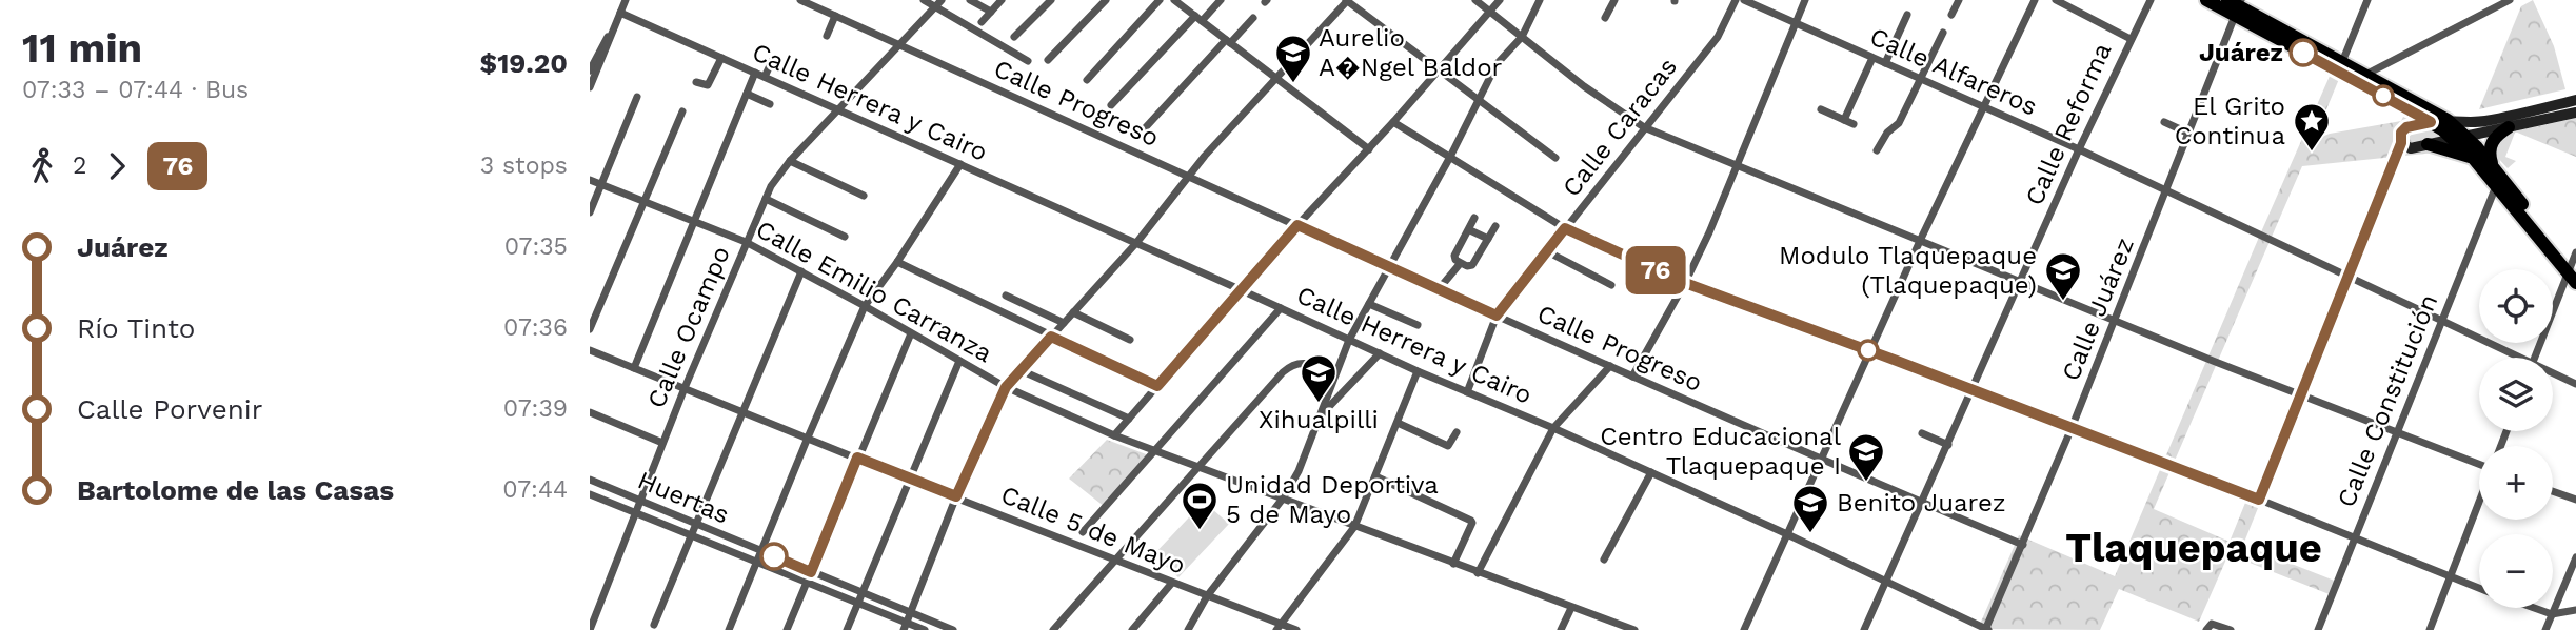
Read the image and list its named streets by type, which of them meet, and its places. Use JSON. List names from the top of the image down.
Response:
{
  "streets": {
    "street": [
      "Calle Alfareros",
      "Calle Herrera y Cairo",
      "Calle Progreso",
      "Calle Reforma",
      "Calle Caracas",
      "Calle Emilio Carranza",
      "Calle Juárez",
      "Calle Ocampo",
      "Calle Constitución",
      "Huertas",
      "Calle 5 de Mayo"
    ]
  },
  "crossings": [
    ["Calle Alfareros", "Calle Reforma"],
    ["Calle Alfareros", "Calle Juárez"],
    ["Calle Alfareros", "Calle Constitución"],
    ["Calle Herrera y Cairo", "Calle Reforma"],
    ["Calle Herrera y Cairo", "Calle Caracas"],
    ["Calle Herrera y Cairo", "Calle Juárez"],
    ["Calle Herrera y Cairo", "Calle Ocampo"],
    ["Calle Progreso", "Calle Reforma"],
    ["Calle Progreso", "Calle Caracas"],
    ["Calle Progreso", "Calle Juárez"],
    ["Calle Progreso", "Calle Ocampo"],
    ["Calle Emilio Carranza", "Calle Ocampo"],
    ["Calle Ocampo", "Huertas"],
    ["Calle Ocampo", "Calle 5 de Mayo"]
  ],
  "districts": ["Tlaquepaque"],
  "places": {
    "other": ["Juárez"],
    "school or university": [
      "Aurelio A�Ngel Baldor",
      "Modulo Tlaquepaque (Tlaquepaque)",
      "Xihualpilli",
      "Centro Educacional Tlaquepaque I",
      "Benito Juarez"
    ],
    "place": ["El Grito Continua"],
    "sports": ["Unidad Deportiva 5 de Mayo"]
  },
  "lines": ["bus line 76"],
  "page": {
    "heading": ["11 min", "07:33 – 07:44 · Bus", "$19.20"],
    "on_map": "76",
    "legs": ["2", "76", "3 stops"],
    "list": [
      {
        "name": "Juárez",
        "value": "07:35"
      },
      {
        "name": "Río Tinto",
        "value": "07:36"
      },
      {
        "name": "Calle Porvenir",
        "value": "07:39"
      },
      {
        "name": "Bartolome de las Casas",
        "value": "07:44"
      }
    ],
    "map_buttons": ["+", "−"]
  }
}
